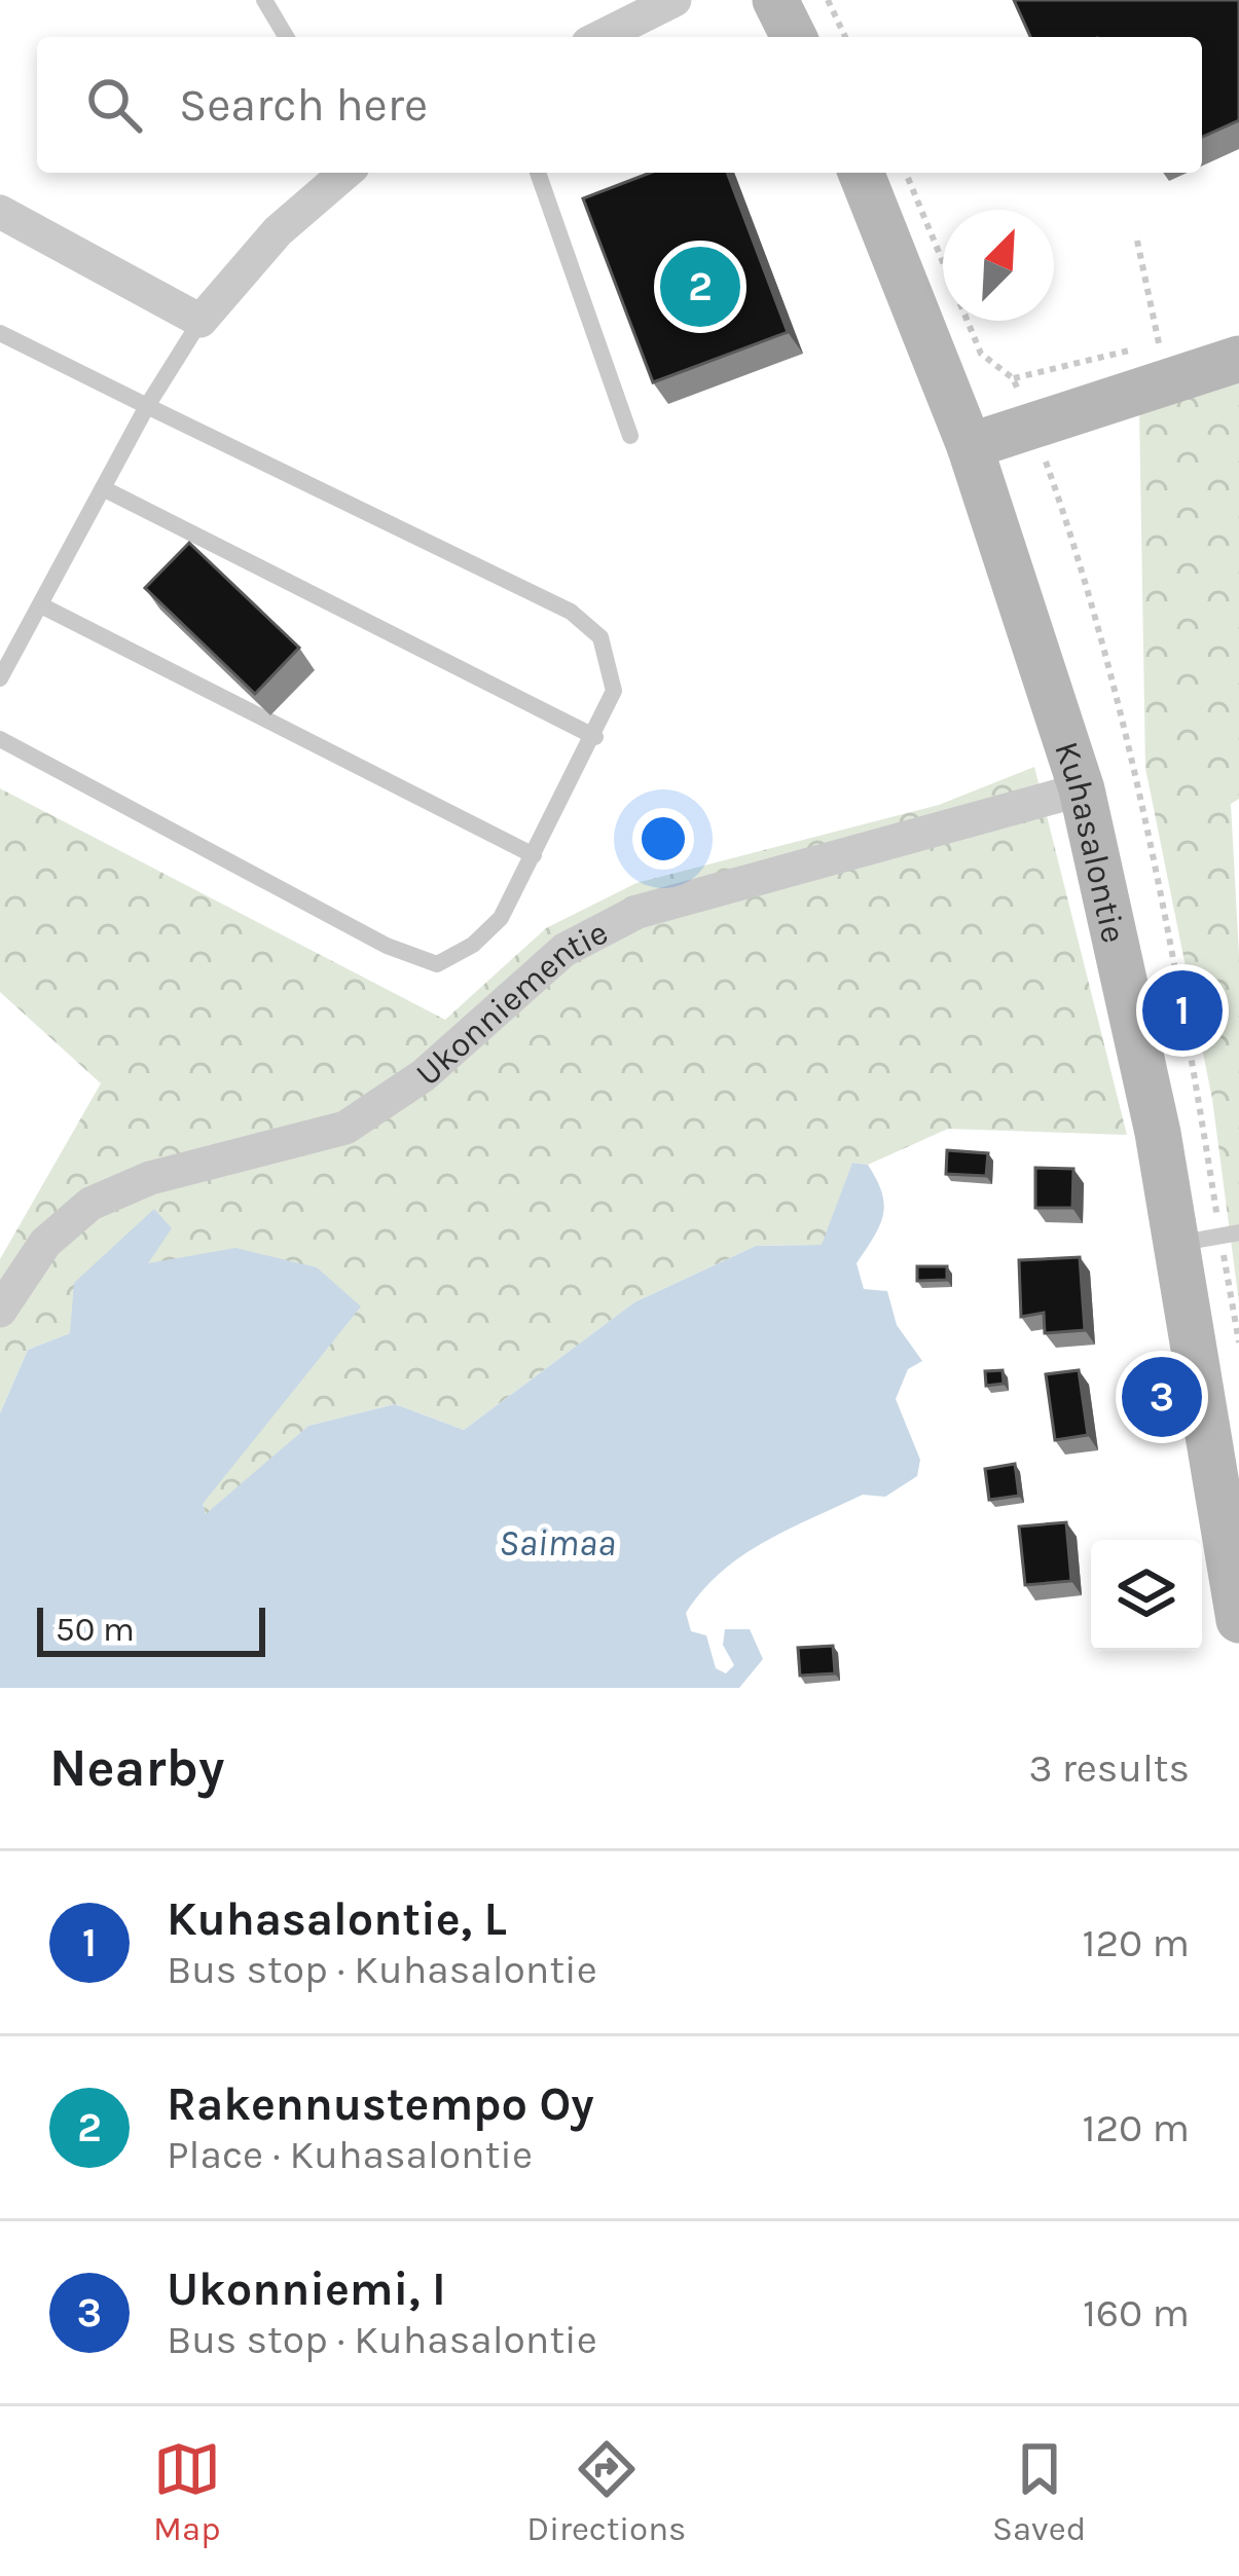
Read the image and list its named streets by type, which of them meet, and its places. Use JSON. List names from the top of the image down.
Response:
{
  "streets": {
    "main road": ["Kuhasalontie"],
    "street": ["Ukonniementie"]
  },
  "crossings": [
    ["Kuhasalontie", "Ukonniementie"]
  ],
  "water": ["Saimaa"],
  "scale_bar": "50 m",
  "north": "top right",
  "page": {
    "search": "Search here",
    "pins": ["2", "1", "3"],
    "scale": "50 m",
    "heading": ["Nearby", "3 results"],
    "list": [
      {
        "mark": "1",
        "name": "Kuhasalontie, L",
        "note": "Bus stop · Kuhasalontie",
        "value": "120 m"
      },
      {
        "mark": "2",
        "name": "Rakennustempo Oy",
        "note": "Place · Kuhasalontie",
        "value": "120 m"
      },
      {
        "mark": "3",
        "name": "Ukonniemi, I",
        "note": "Bus stop · Kuhasalontie",
        "value": "160 m"
      }
    ],
    "nav": ["Map", "Directions", "Saved"]
  }
}
